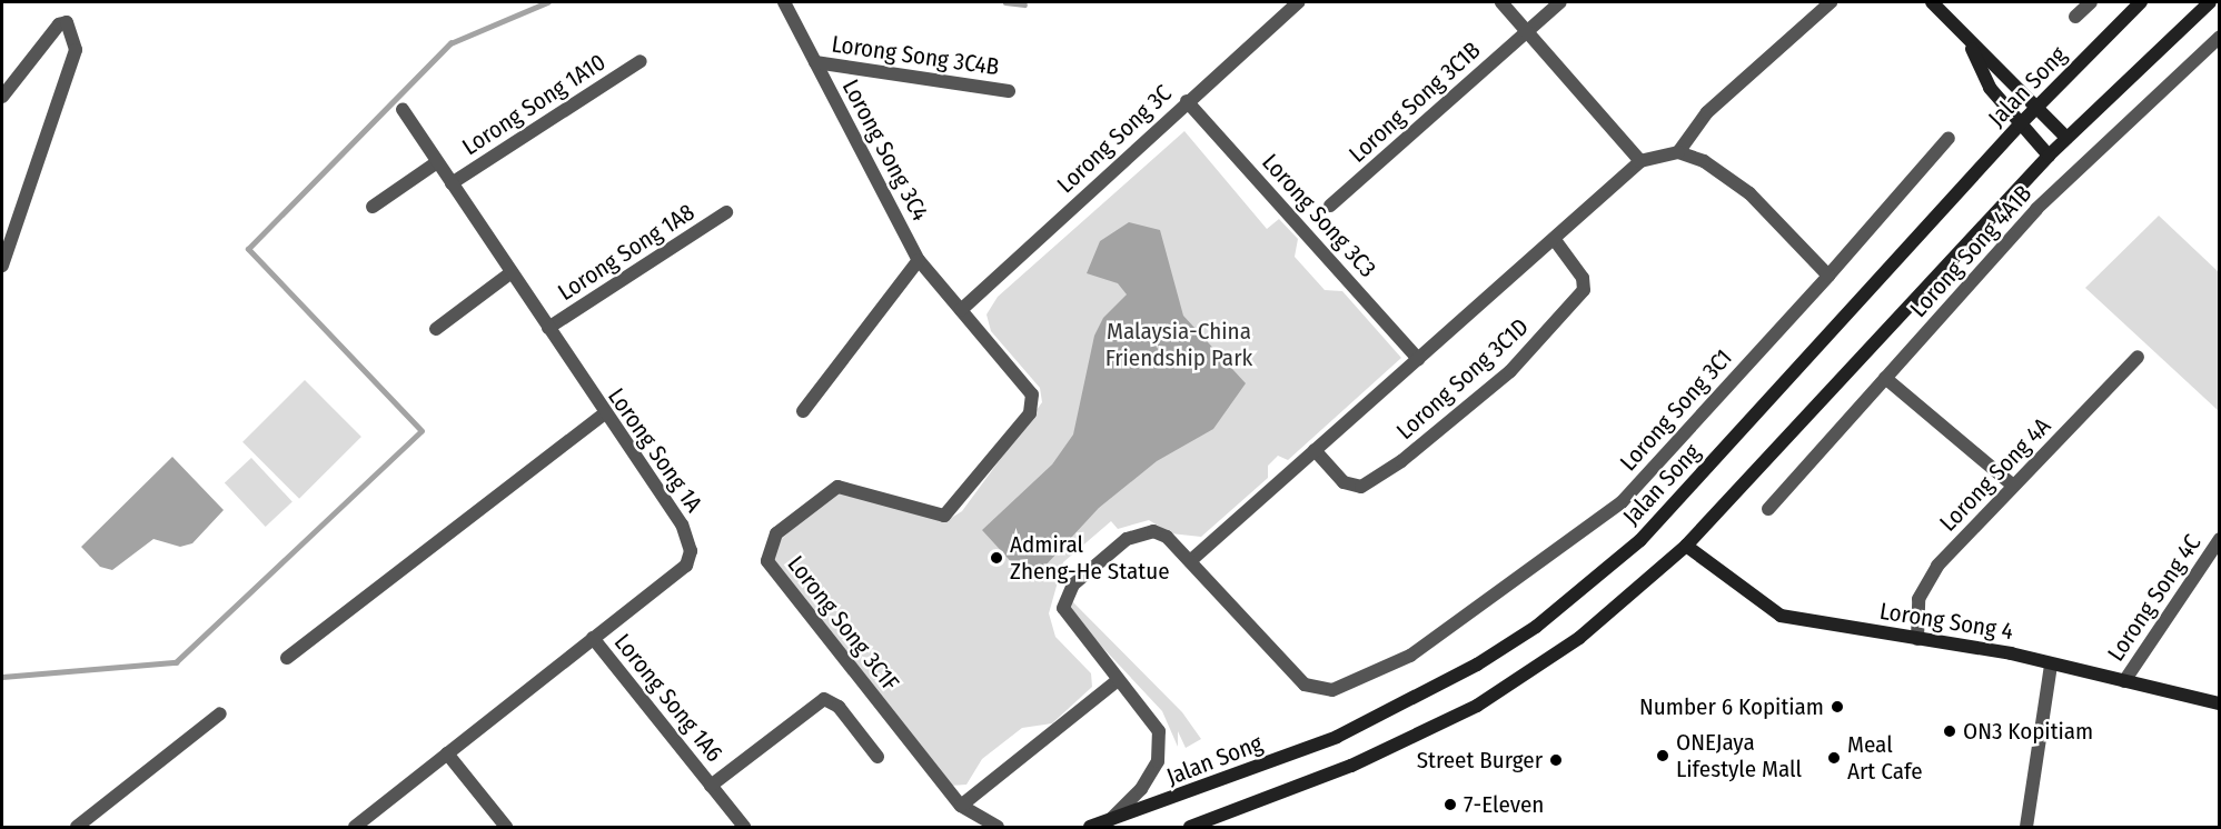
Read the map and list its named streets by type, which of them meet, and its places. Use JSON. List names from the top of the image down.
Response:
{
  "streets": {
    "main road": ["Jalan Song", "Lorong Song 4"],
    "street": [
      "Lorong Song 3C4B",
      "Lorong Song 3C1B",
      "Lorong Song 1A10",
      "Lorong Song 3C",
      "Lorong Song 3C4",
      "Lorong Song 3C3",
      "Lorong Song 4A1B",
      "Lorong Song 1A8",
      "Lorong Song 3C1D",
      "Lorong Song 3C1",
      "Lorong Song 1A",
      "Lorong Song 4A",
      "Lorong Song 4C",
      "Lorong Song 3C1F",
      "Lorong Song 1A6"
    ]
  },
  "crossings": [
    ["Lorong Song 3C4B", "Lorong Song 3C4"],
    ["Lorong Song 1A10", "Lorong Song 1A"],
    ["Lorong Song 3C", "Lorong Song 3C4"],
    ["Lorong Song 3C", "Lorong Song 3C3"],
    ["Lorong Song 3C", "Lorong Song 3C1F"],
    ["Lorong Song 3C4", "Lorong Song 3C1F"],
    ["Lorong Song 3C3", "Lorong Song 3C1D"],
    ["Lorong Song 1A8", "Lorong Song 1A"],
    ["Lorong Song 3C1D", "Lorong Song 3C1"],
    ["Lorong Song 1A", "Lorong Song 1A6"],
    ["Lorong Song 4A", "Lorong Song 4"],
    ["Lorong Song 4C", "Lorong Song 4"]
  ],
  "parks": ["Malaysia-China Friendship Park"],
  "places": [
    "Admiral Zheng-He Statue",
    "Number 6 Kopitiam",
    "ON3 Kopitiam",
    "ONEJaya Lifestyle Mall",
    "Meal Art Cafe",
    "Street Burger",
    "7-Eleven"
  ]
}
